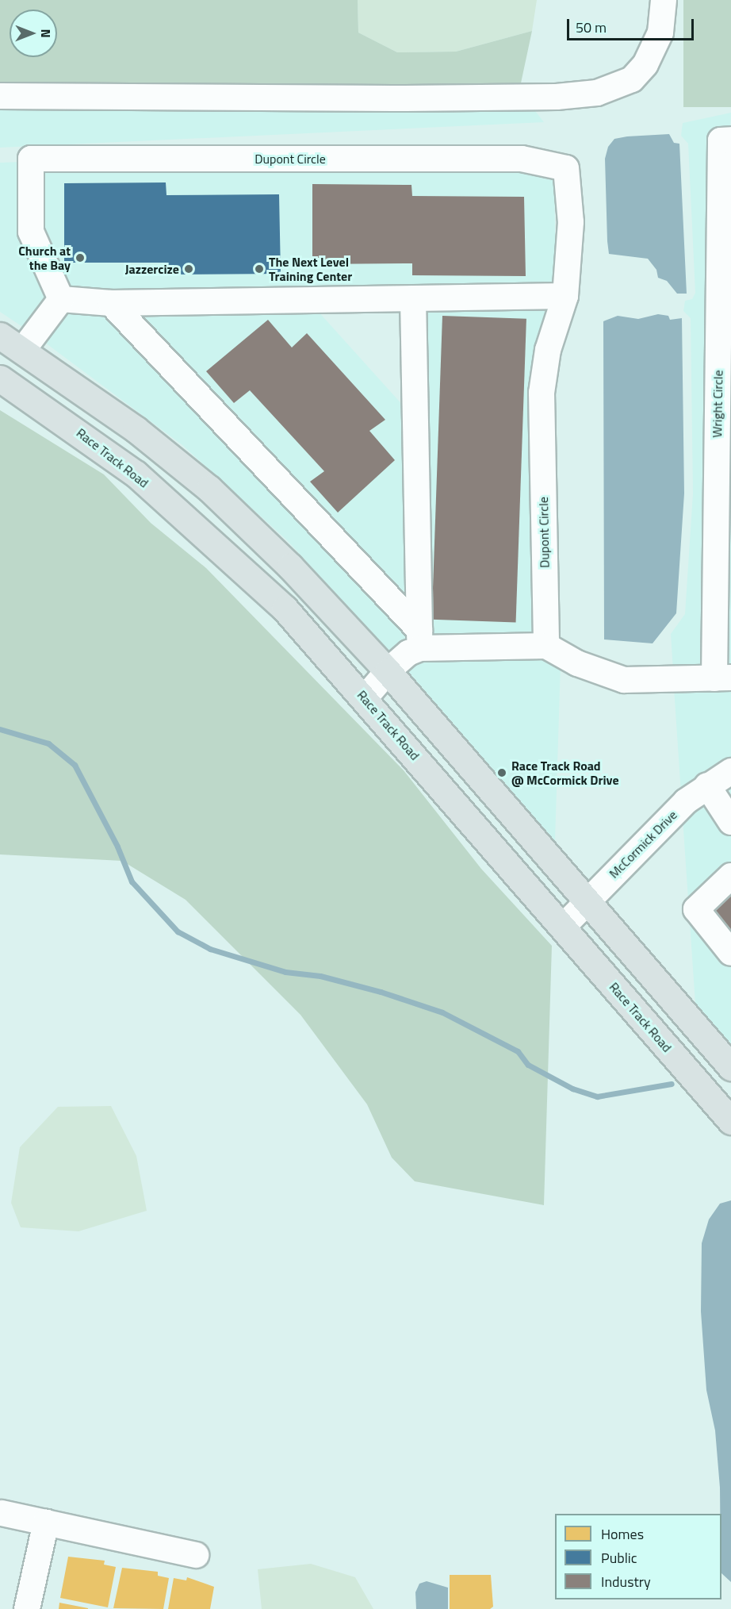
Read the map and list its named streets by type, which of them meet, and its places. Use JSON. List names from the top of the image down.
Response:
{
  "streets": {
    "main road": ["Race Track Road"],
    "street": ["Dupont Circle", "Wright Circle", "McCormick Drive"]
  },
  "crossings": [
    ["Dupont Circle", "Wright Circle"],
    ["Race Track Road", "McCormick Drive"]
  ],
  "places": [
    "Church at the Bay",
    "Jazzercize",
    "The Next Level Training Center",
    "Race Track Road @ McCormick Drive"
  ],
  "legend": ["Homes", "Public", "Industry"],
  "scale_bar": "50 m",
  "north": "right"
}
